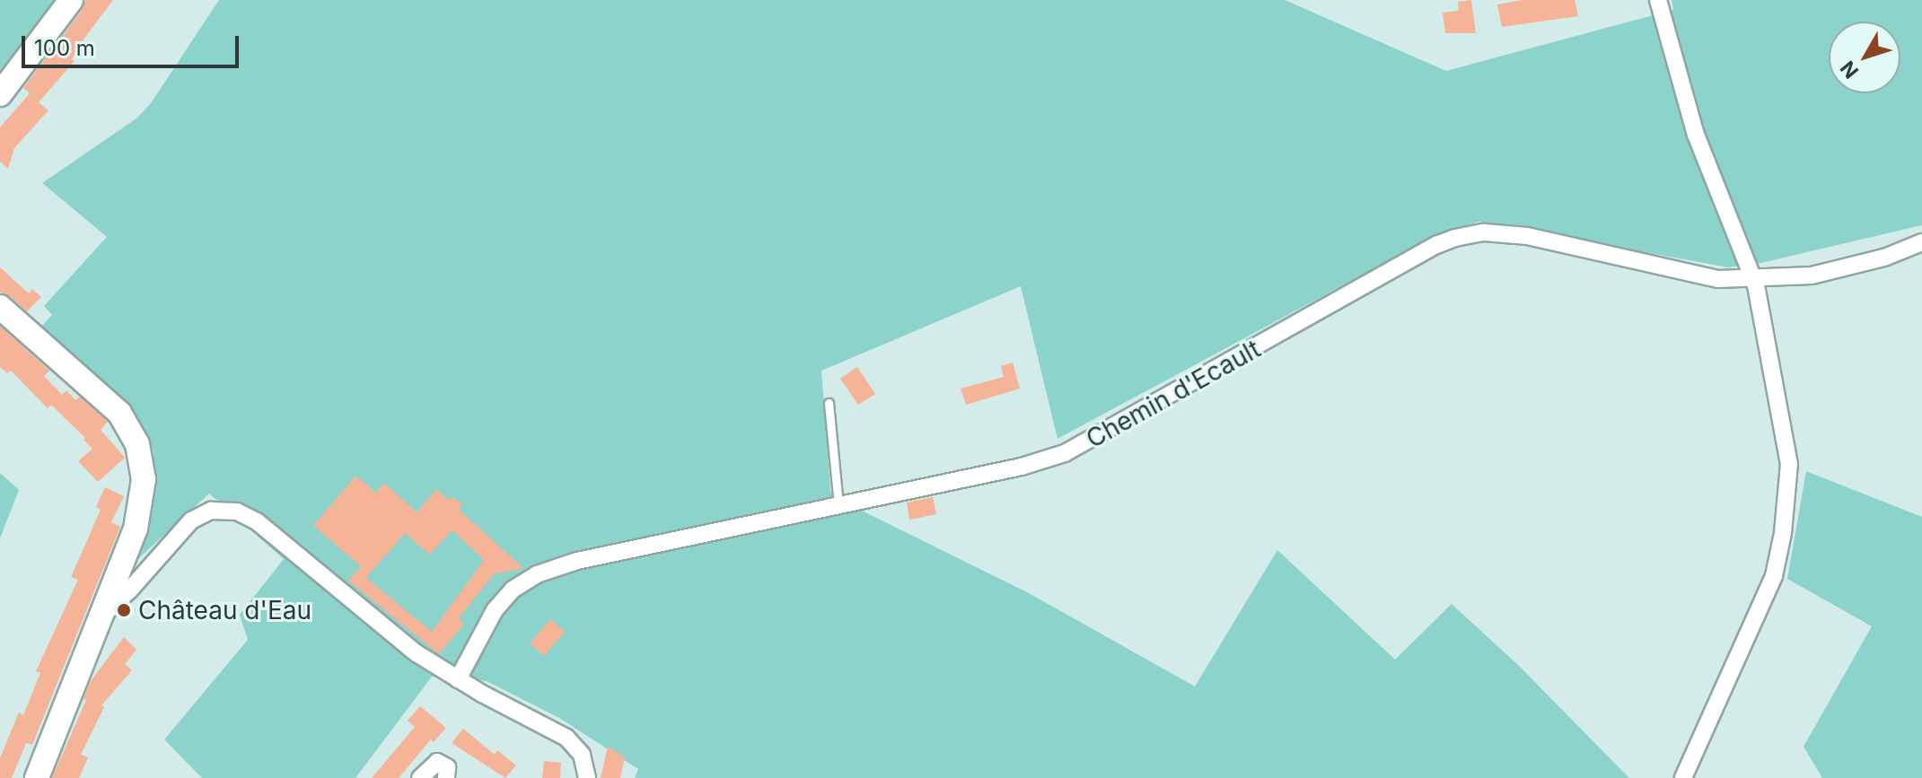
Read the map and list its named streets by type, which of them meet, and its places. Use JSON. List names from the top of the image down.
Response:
{
  "streets": {
    "street": ["Chemin d'Ecault"]
  },
  "places": ["Château d'Eau"],
  "scale_bar": "100 m",
  "north": "bottom left"
}
